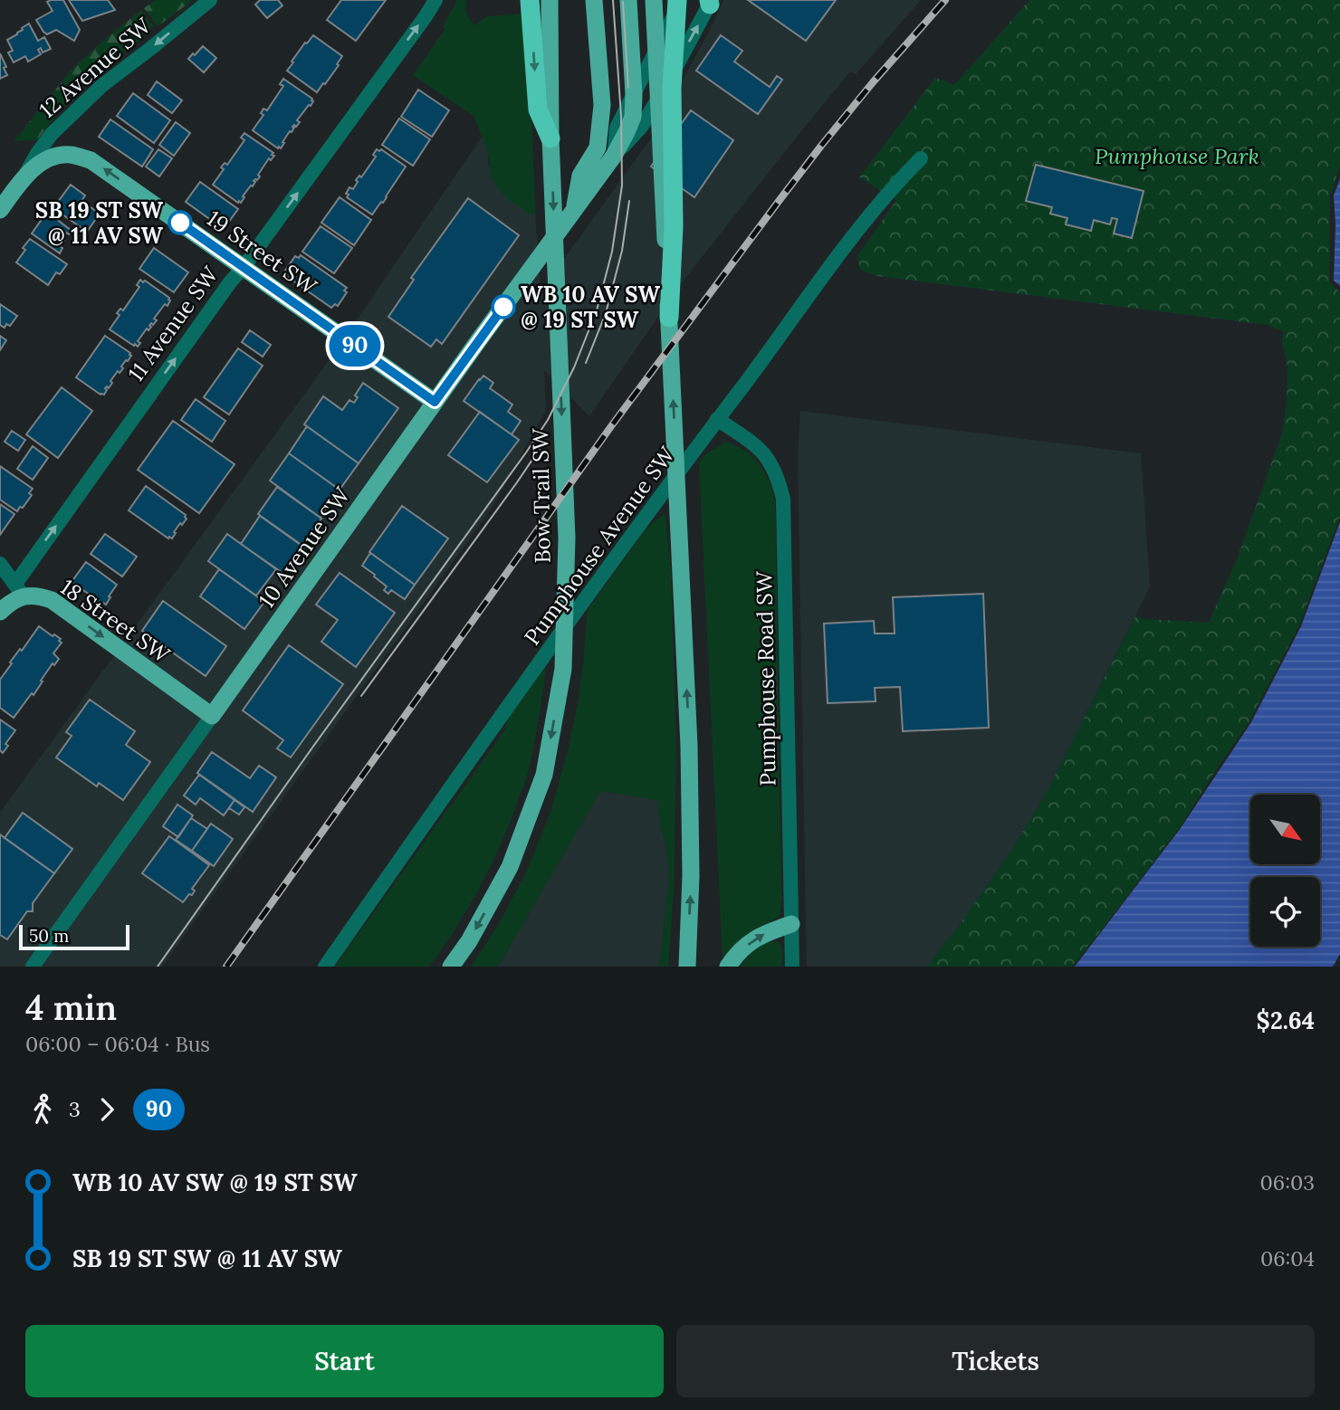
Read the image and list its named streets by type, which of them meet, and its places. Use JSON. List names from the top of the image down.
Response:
{
  "streets": {
    "main road": [
      "12 Avenue SW",
      "19 Street SW",
      "11 Avenue SW",
      "Bow Trail SW",
      "10 Avenue SW",
      "18 Street SW"
    ],
    "street": ["Pumphouse Avenue SW", "Pumphouse Road SW"]
  },
  "crossings": [
    ["12 Avenue SW", "19 Street SW"],
    ["19 Street SW", "11 Avenue SW"],
    ["19 Street SW", "10 Avenue SW"],
    ["11 Avenue SW", "18 Street SW"],
    ["Pumphouse Avenue SW", "Pumphouse Road SW"],
    ["10 Avenue SW", "18 Street SW"]
  ],
  "one_way": [
    "12 Avenue SW",
    "19 Street SW",
    "11 Avenue SW",
    "18 Street SW"
  ],
  "parks": ["Pumphouse Park"],
  "places": ["SB 19 ST SW @ 11 AV SW", "WB 10 AV SW @ 19 ST SW"],
  "lines": ["bus line 90"],
  "scale_bar": "50 m",
  "north": "bottom right",
  "page": {
    "on_map": "90",
    "scale": "50 m",
    "heading": ["4 min", "06:00 – 06:04 · Bus", "$2.64"],
    "legs": ["3", "90"],
    "list": [
      {
        "name": "WB 10 AV SW @ 19 ST SW",
        "value": "06:03"
      },
      {
        "name": "SB 19 ST SW @ 11 AV SW",
        "value": "06:04"
      }
    ],
    "buttons": ["Start", "Tickets"]
  }
}
